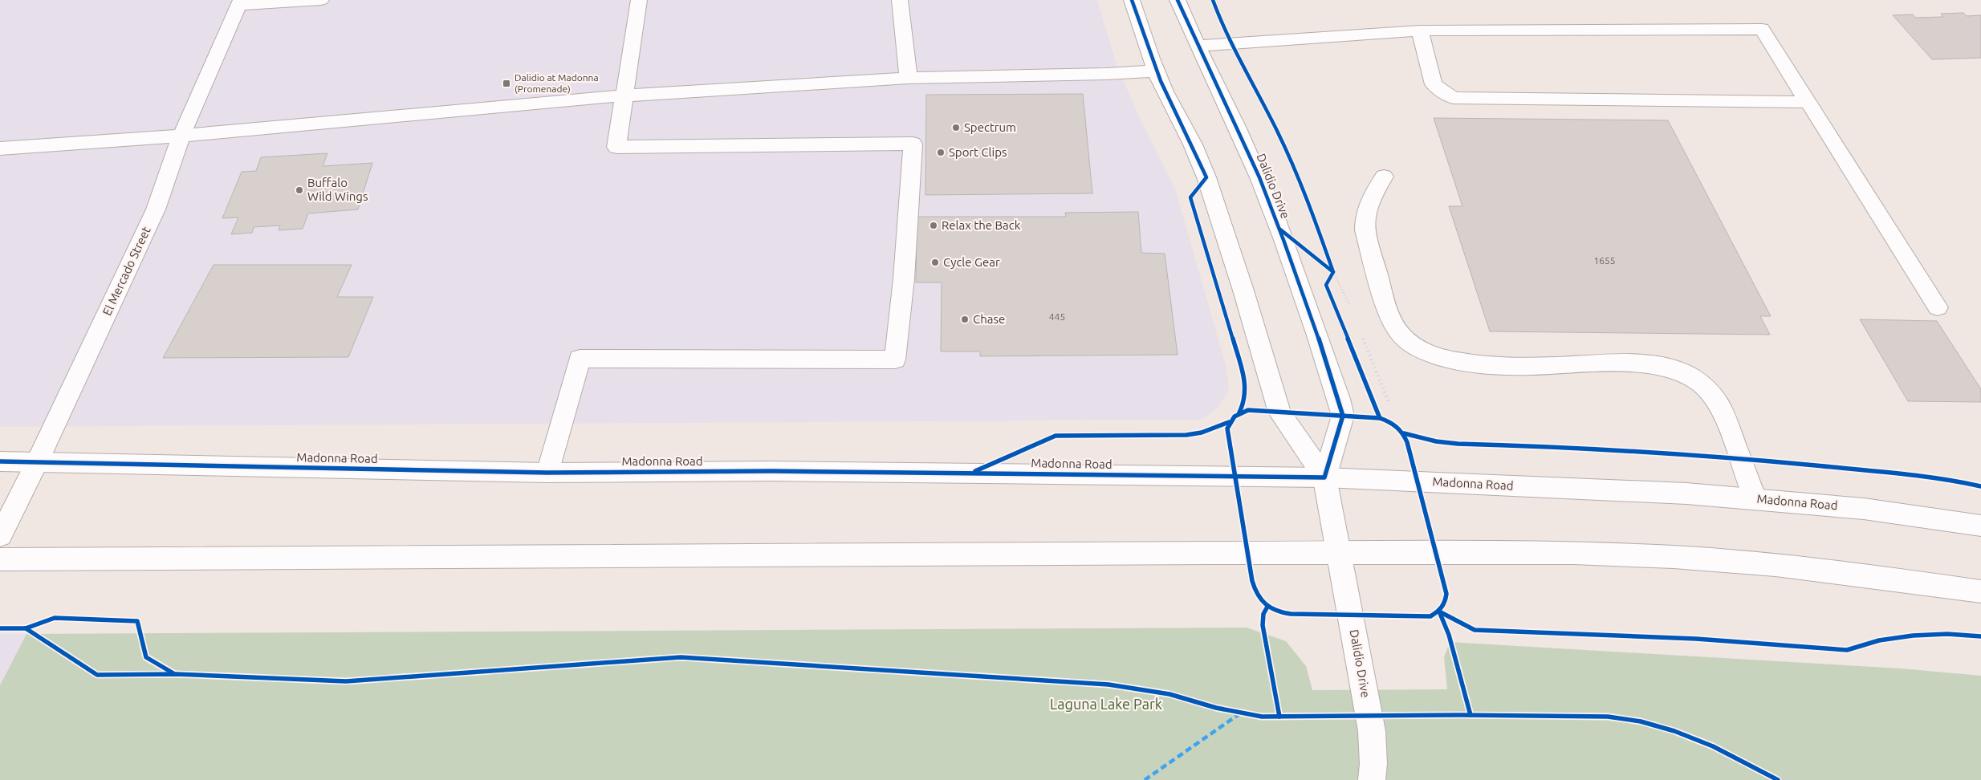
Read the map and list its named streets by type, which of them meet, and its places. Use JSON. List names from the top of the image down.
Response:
{
  "streets": {
    "main road": ["Dalidio Drive", "El Mercado Street", "Madonna Road"]
  },
  "crossings": [
    ["Dalidio Drive", "Madonna Road"],
    ["El Mercado Street", "Madonna Road"]
  ],
  "parks": ["Laguna Lake Park"],
  "places": {
    "transit": ["Dalidio at Madonna (Promenade)"],
    "other": [
      "Spectrum",
      "Sport Clips",
      "Buffalo Wild Wings",
      "Relax the Back",
      "Cycle Gear",
      "Chase"
    ]
  },
  "house_numbers": ["1655", "445"]
}
